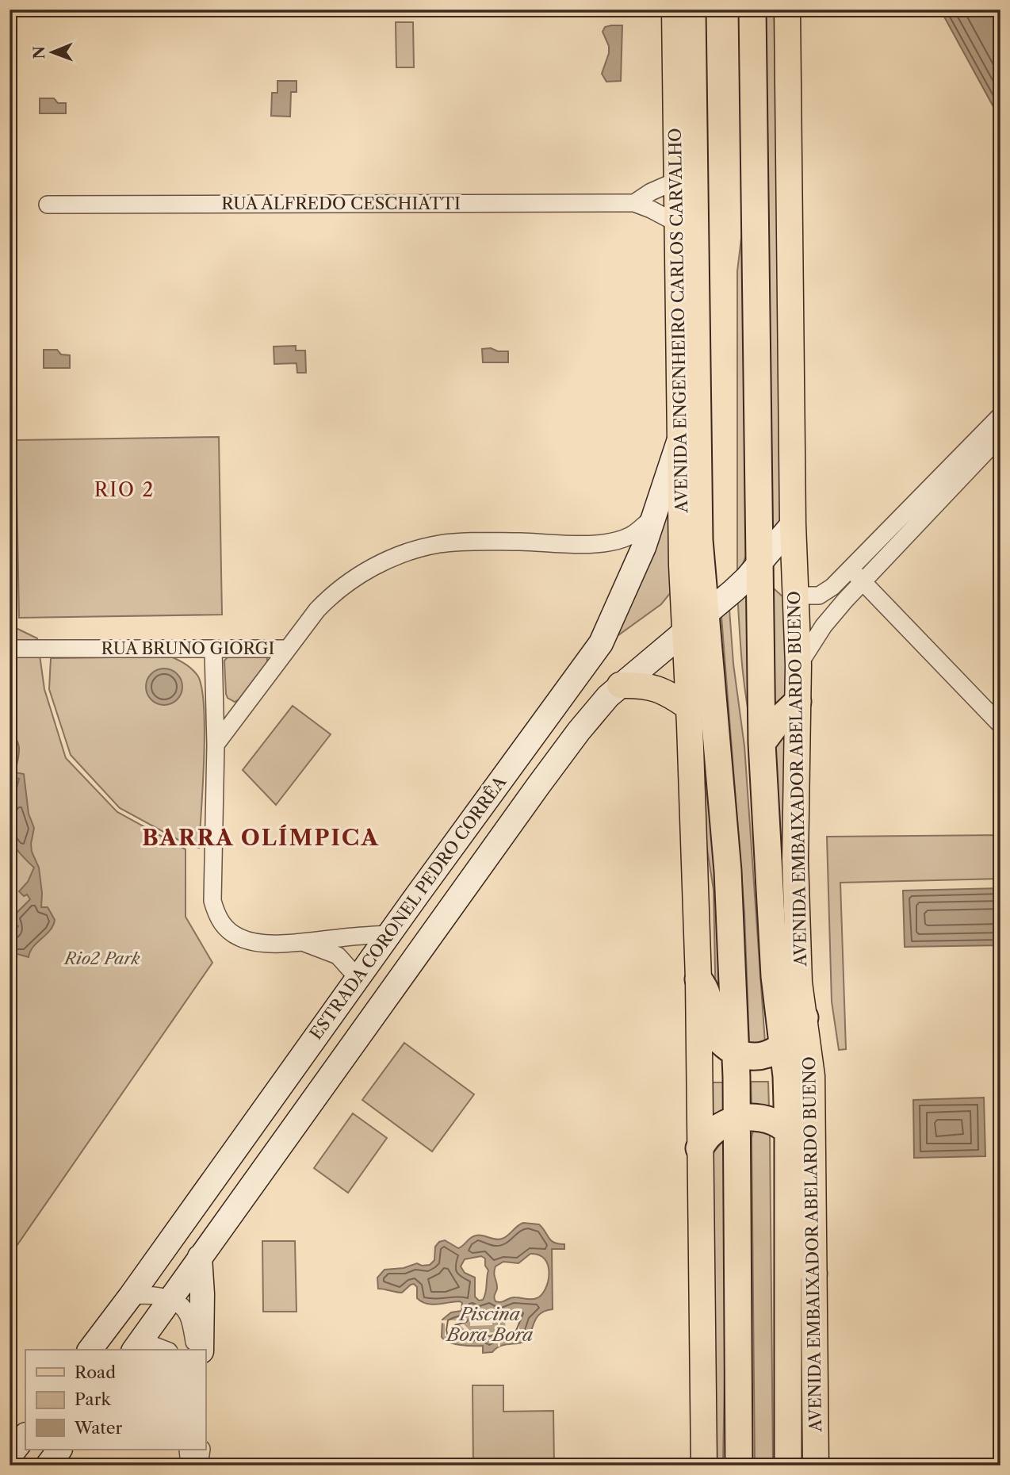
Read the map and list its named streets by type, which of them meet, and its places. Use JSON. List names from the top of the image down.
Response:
{
  "streets": {
    "highway": ["AVENIDA ENGENHEIRO CARLOS CARVALHO", "AVENIDA EMBAIXADOR ABELARDO BUENO"],
    "main road": ["ESTRADA CORONEL PEDRO CORRÊA"],
    "street": ["RUA ALFREDO CESCHIATTI", "RUA BRUNO GIORGI"]
  },
  "crossings": [
    ["RUA ALFREDO CESCHIATTI", "AVENIDA ENGENHEIRO CARLOS CARVALHO"],
    ["AVENIDA ENGENHEIRO CARLOS CARVALHO", "ESTRADA CORONEL PEDRO CORRÊA"],
    ["RUA BRUNO GIORGI", "ESTRADA CORONEL PEDRO CORRÊA"],
    ["AVENIDA EMBAIXADOR ABELARDO BUENO", "ESTRADA CORONEL PEDRO CORRÊA"]
  ],
  "districts": ["RIO 2", "BARRA OLÍMPICA"],
  "water": ["Piscina Bora Bora"],
  "parks": ["Rio2 Park"],
  "legend": ["Road", "Park", "Water"],
  "north": "left"
}
